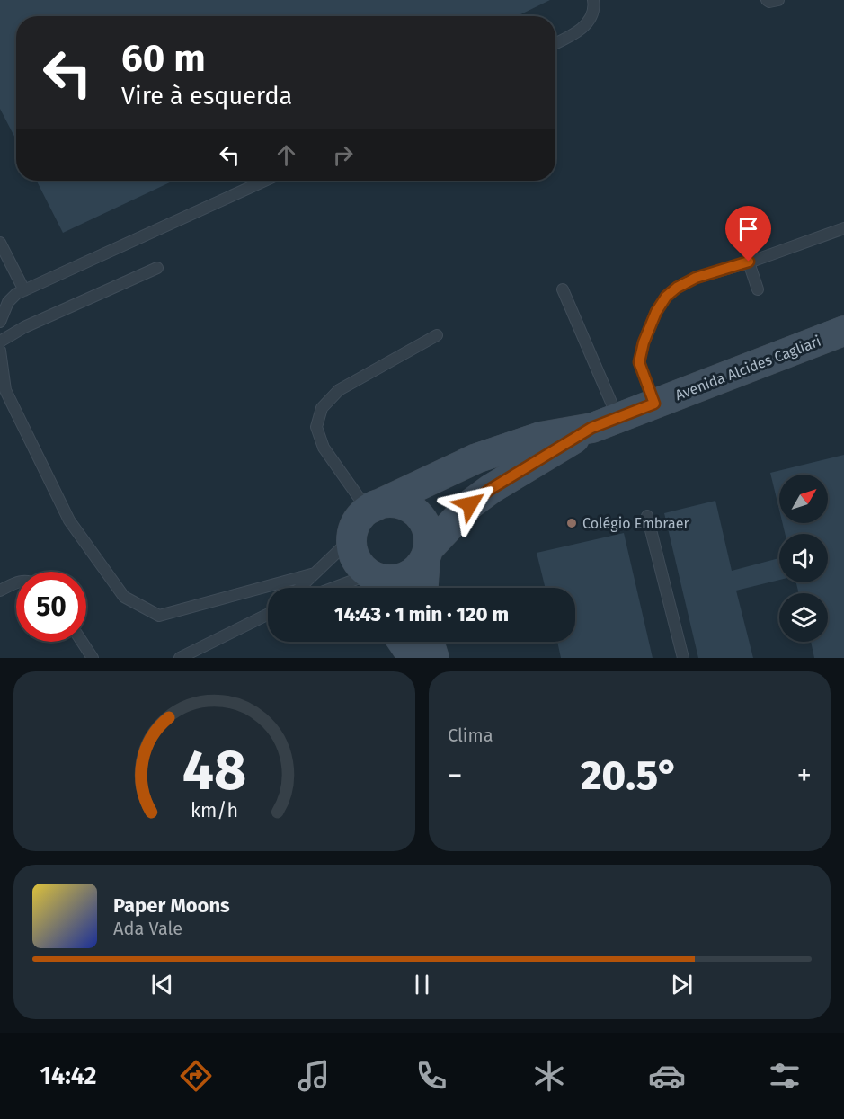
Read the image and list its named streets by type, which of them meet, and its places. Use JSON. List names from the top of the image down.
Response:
{
  "streets": {
    "main road": ["Avenida Alcides Cagliari"]
  },
  "places": ["Colégio Embraer"],
  "north": "top right",
  "page": {
    "turn": ["60 m", "Vire à esquerda"],
    "limit": "50",
    "trip": "14:43 · 1 min · 120 m",
    "tile": "Clima",
    "heat": ["−", "20.5°", "+"],
    "song": ["Paper Moons", "Ada Vale"],
    "tabs": "14:42",
    "gauge": ["48", "km/h"]
  }
}
